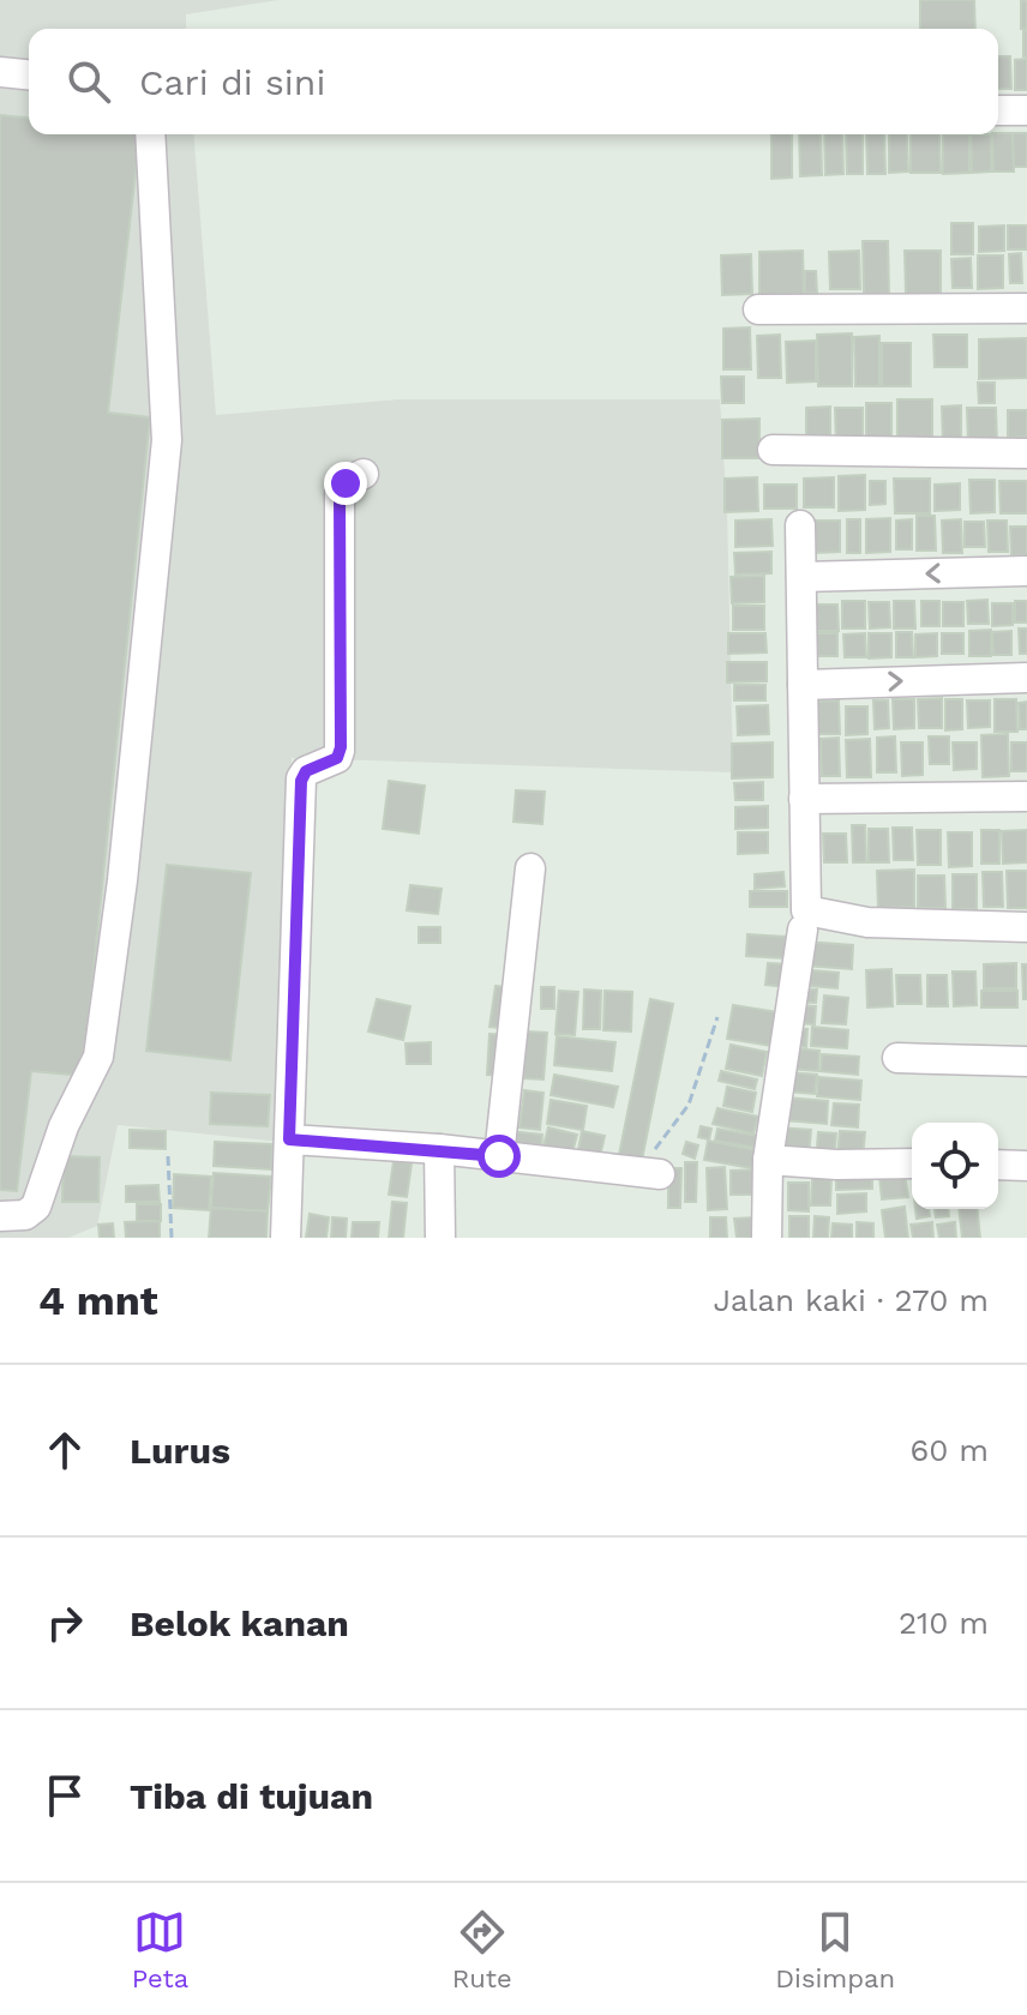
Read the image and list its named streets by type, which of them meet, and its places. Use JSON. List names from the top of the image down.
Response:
{
  "page": {
    "search": "Cari di sini",
    "heading": ["4 mnt", "Jalan kaki · 270 m"],
    "list": [
      ["Lurus", "60 m"],
      ["Belok kanan", "210 m"],
      "Tiba di tujuan"
    ],
    "nav": ["Peta", "Rute", "Disimpan"]
  }
}
